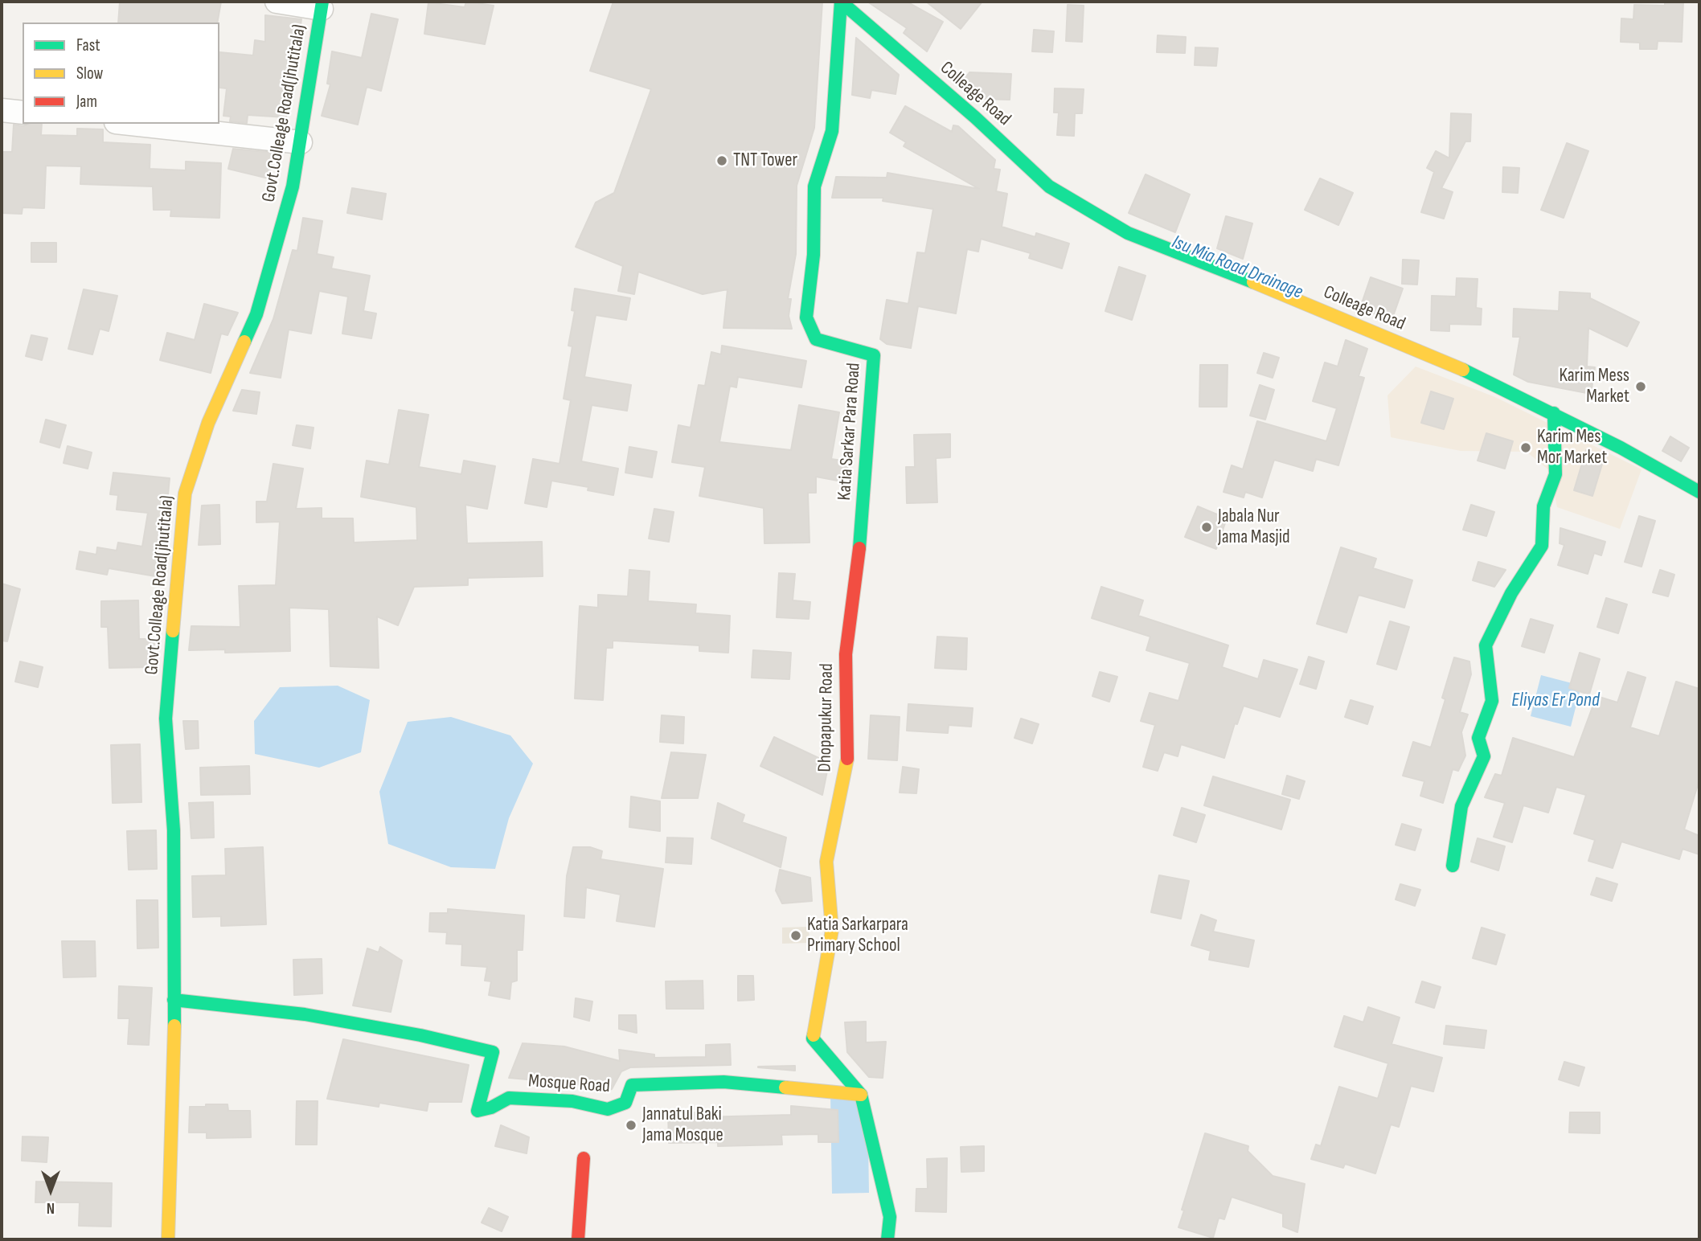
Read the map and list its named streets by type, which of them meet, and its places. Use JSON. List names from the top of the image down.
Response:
{
  "streets": {
    "street": [
      "Colleage Road",
      "Govt.Colleage Road(jhutitala)",
      "Katia Sarkar Para Road",
      "Dhopapukur Road",
      "Mosque Road"
    ]
  },
  "crossings": [
    ["Colleage Road", "Katia Sarkar Para Road"],
    ["Govt.Colleage Road(jhutitala)", "Mosque Road"],
    ["Katia Sarkar Para Road", "Dhopapukur Road"],
    ["Dhopapukur Road", "Mosque Road"]
  ],
  "water": ["Isu Mia Road Drainage", "Eliyas Er Pond"],
  "places": [
    "TNT Tower",
    "Karim Mess Market",
    "Karim Mes Mor Market",
    "Jabala Nur Jama Masjid",
    "Katia Sarkarpara Primary School",
    "Jannatul Baki Jama Mosque"
  ],
  "legend": ["Fast", "Slow", "Jam"],
  "north": "bottom"
}
